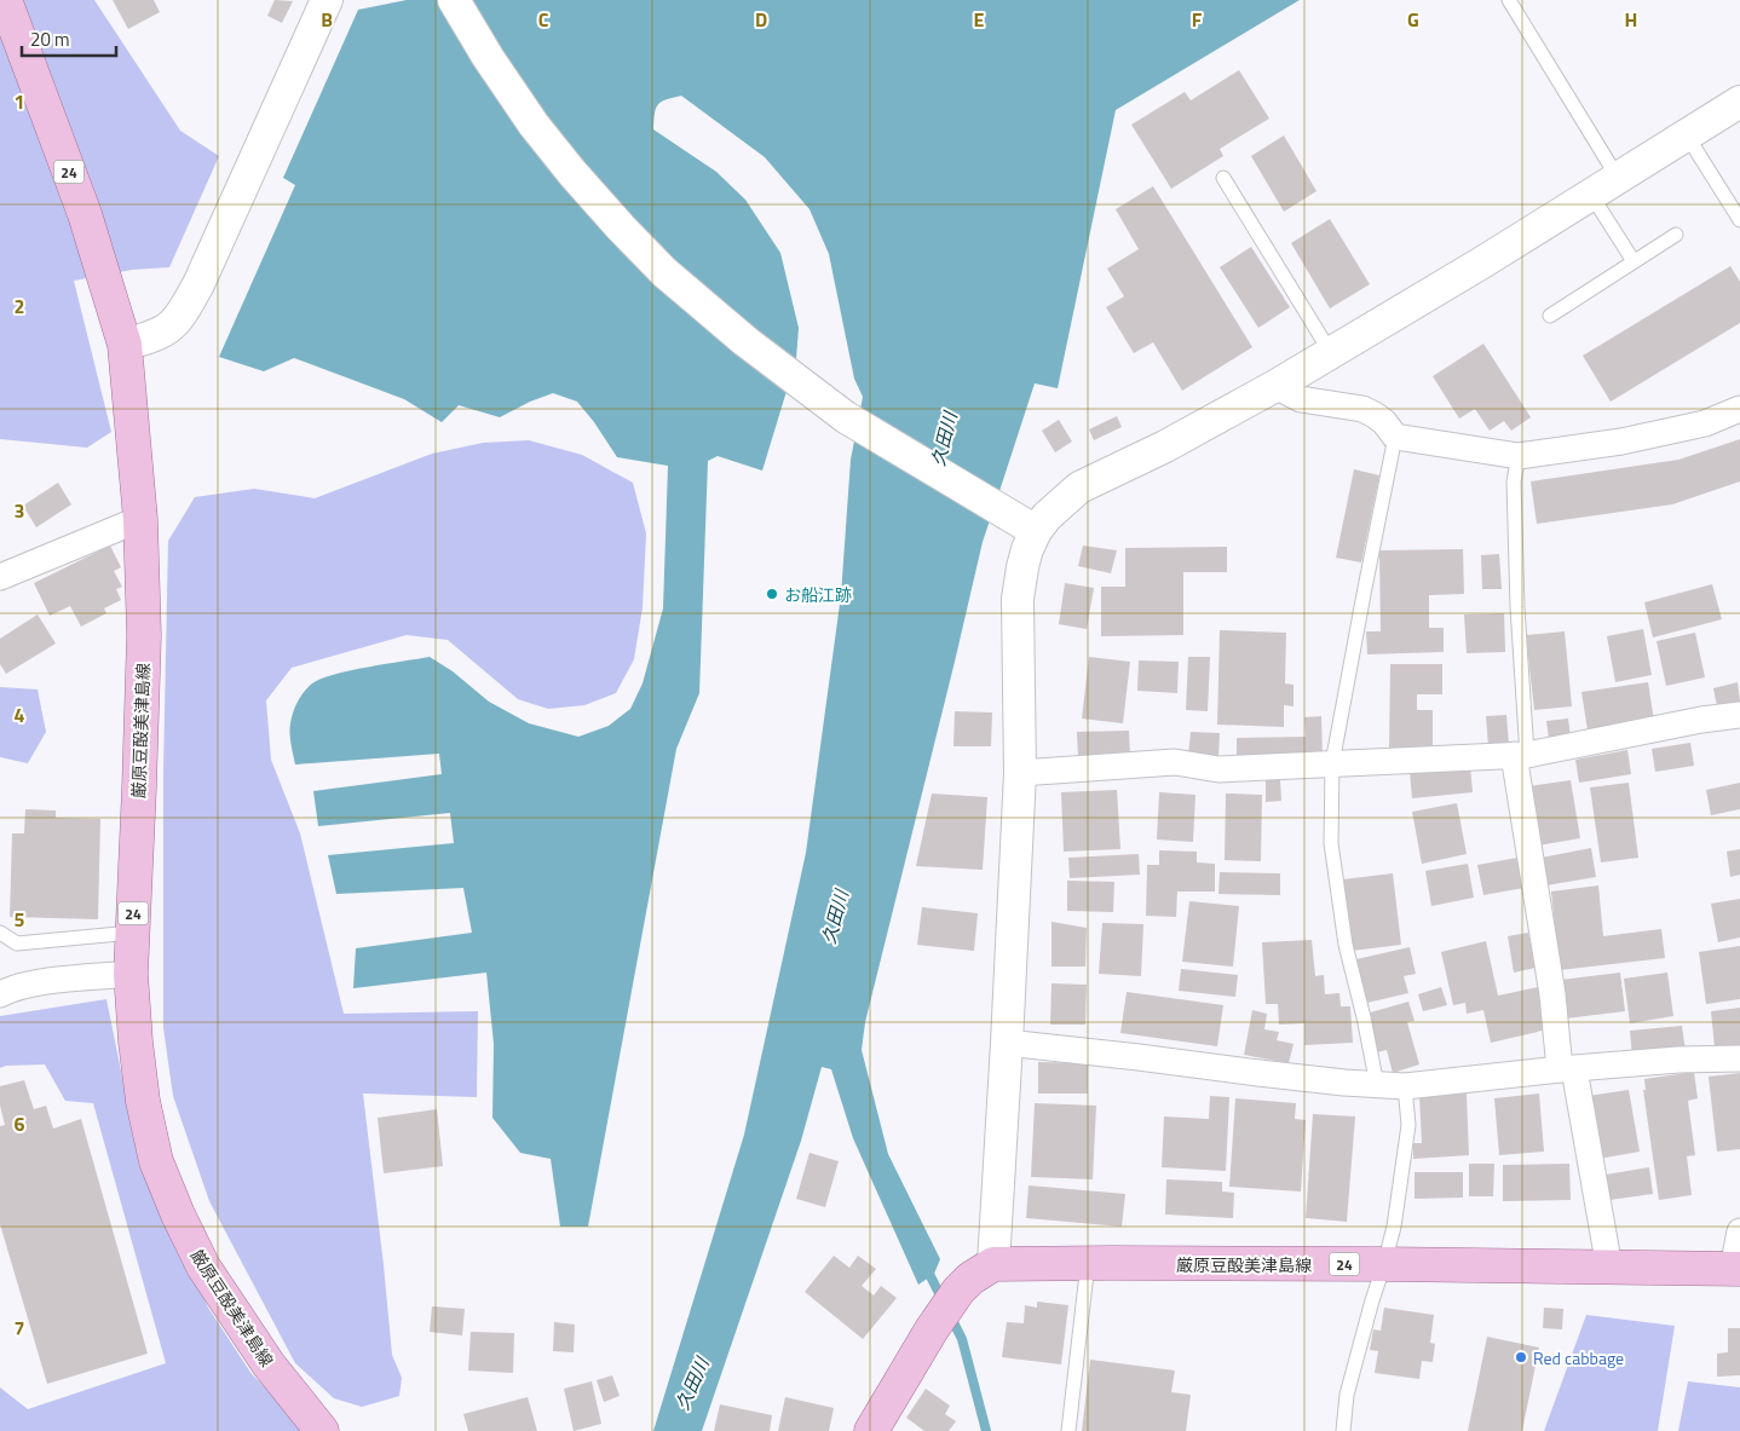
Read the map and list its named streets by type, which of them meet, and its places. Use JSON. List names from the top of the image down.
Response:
{
  "streets": {
    "main road": ["24", "厳原豆酘美津島線"]
  },
  "water": ["久田川"],
  "places": ["お船江跡", "Red cabbage"],
  "scale_bar": "20 m",
  "grid": {
    "columns": [
      "B",
      "C",
      "D",
      "E",
      "F",
      "G",
      "H"
    ],
    "rows": [
      "1",
      "2",
      "3",
      "4",
      "5",
      "6",
      "7"
    ]
  }
}
